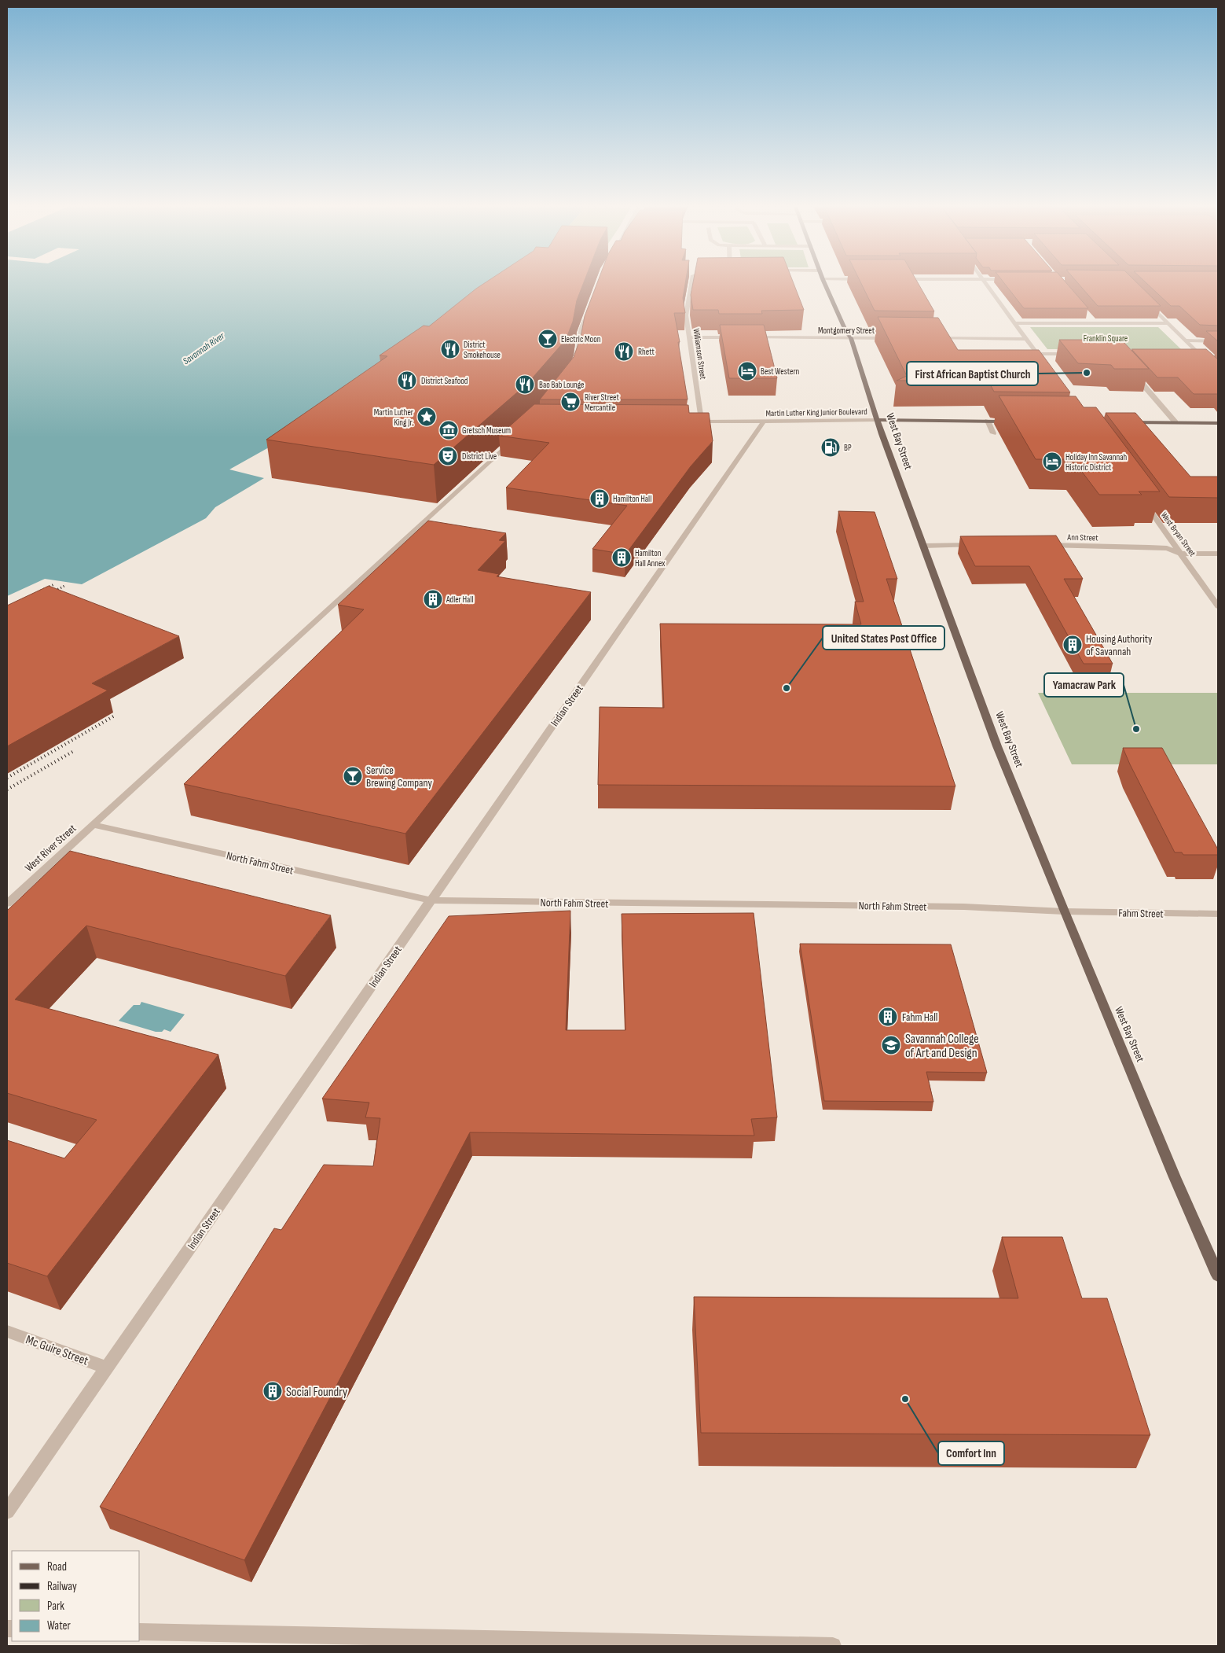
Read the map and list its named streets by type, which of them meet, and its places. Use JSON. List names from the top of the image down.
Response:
{
  "streets": {
    "main road": ["Martin Luther King Junior Boulevard", "West Bay Street"],
    "street": [
      "Montgomery Street",
      "Williamson Street",
      "West Bryan Street",
      "Ann Street",
      "Indian Street",
      "West River Street",
      "North Fahm Street",
      "Fahm Street",
      "Mc Guire Street"
    ]
  },
  "crossings": [
    ["Montgomery Street", "West Bay Street"],
    ["Williamson Street", "Martin Luther King Junior Boulevard"],
    ["Martin Luther King Junior Boulevard", "West Bay Street"],
    ["Martin Luther King Junior Boulevard", "Indian Street"],
    ["West Bay Street", "North Fahm Street"],
    ["West Bay Street", "Fahm Street"],
    ["West Bryan Street", "Ann Street"],
    ["Indian Street", "North Fahm Street"],
    ["Indian Street", "Mc Guire Street"],
    ["West River Street", "North Fahm Street"],
    ["North Fahm Street", "Fahm Street"]
  ],
  "water": ["Savannah River"],
  "parks": ["Franklin Square"],
  "places": {
    "bar": ["Electric Moon", "Service Brewing Company"],
    "restaurant": [
      "District Smokehouse",
      "Rhett",
      "District Seafood",
      "Bao Bab Lounge"
    ],
    "hotel": ["Best Western", "Holiday Inn Savannah Historic District"],
    "other": [
      "First African Baptist Church",
      "United States Post Office",
      "Yamacraw Park",
      "Comfort Inn"
    ],
    "supermarket": ["River Street Mercantile"],
    "place": ["Martin Luther King Jr."],
    "museum": ["Gretsch Museum"],
    "fuel station": ["BP"],
    "theatre": ["District Live"],
    "building": [
      "Hamilton Hall",
      "Hamilton Hall Annex",
      "Adler Hall",
      "Housing Authority of Savannah",
      "Fahm Hall",
      "Social Foundry"
    ],
    "school or university": ["Savannah College of Art and Design"]
  },
  "legend": [
    "Road",
    "Railway",
    "Park",
    "Water"
  ]
}
